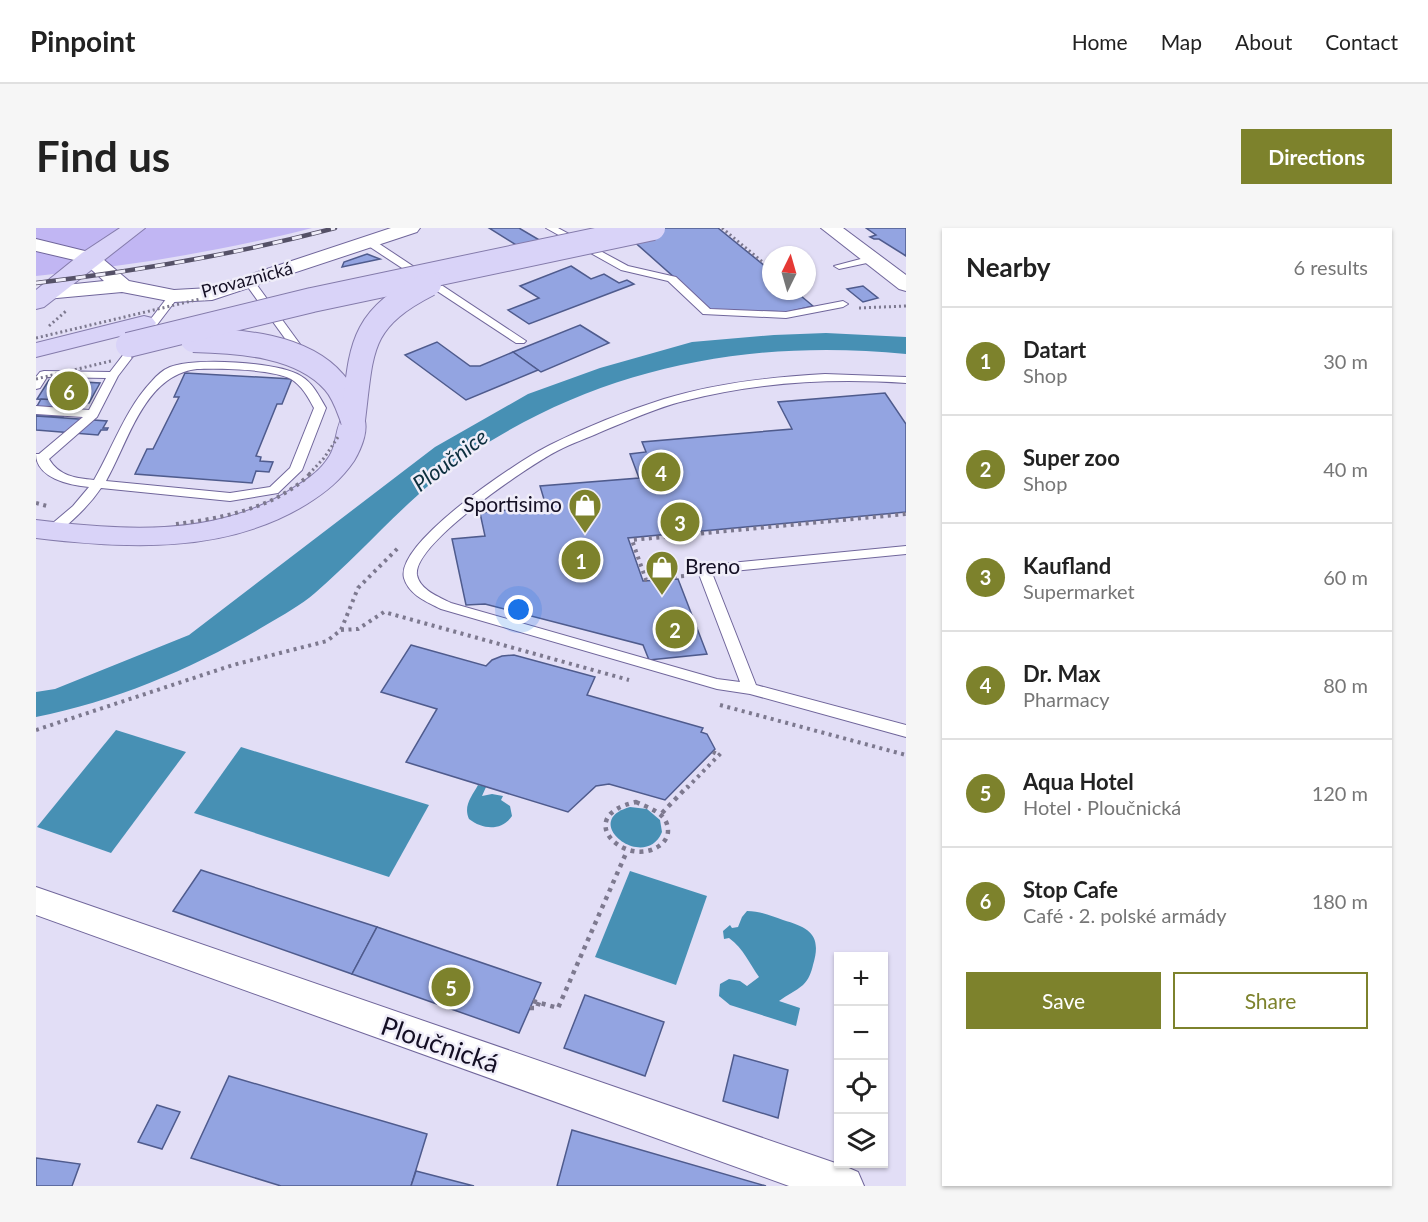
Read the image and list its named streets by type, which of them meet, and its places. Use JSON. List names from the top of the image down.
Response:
{
  "streets": {
    "street": ["Provaznická", "Ploučnická"]
  },
  "water": ["Ploučnice"],
  "places": {
    "shop": ["Sportisimo", "Breno"]
  },
  "north": "top",
  "page": {
    "header": "Pinpoint",
    "nav": [
      "Home",
      "Map",
      "About",
      "Contact"
    ],
    "buttons": [
      "Directions",
      ["Save", "Share"]
    ],
    "title": "Find us",
    "heading": ["Nearby", "6 results"],
    "list": [
      {
        "mark": "1",
        "name": "Datart",
        "note": "Shop",
        "value": "30 m"
      },
      {
        "mark": "2",
        "name": "Super zoo",
        "note": "Shop",
        "value": "40 m"
      },
      {
        "mark": "3",
        "name": "Kaufland",
        "note": "Supermarket",
        "value": "60 m"
      },
      {
        "mark": "4",
        "name": "Dr. Max",
        "note": "Pharmacy",
        "value": "80 m"
      },
      {
        "mark": "5",
        "name": "Aqua Hotel",
        "note": "Hotel · Ploučnická",
        "value": "120 m"
      },
      {
        "mark": "6",
        "name": "Stop Cafe",
        "note": "Café · 2. polské armády",
        "value": "180 m"
      }
    ],
    "pins": [
      "6",
      "4",
      "3",
      "1",
      "2",
      "5"
    ],
    "map_buttons": ["+", "−"]
  }
}
